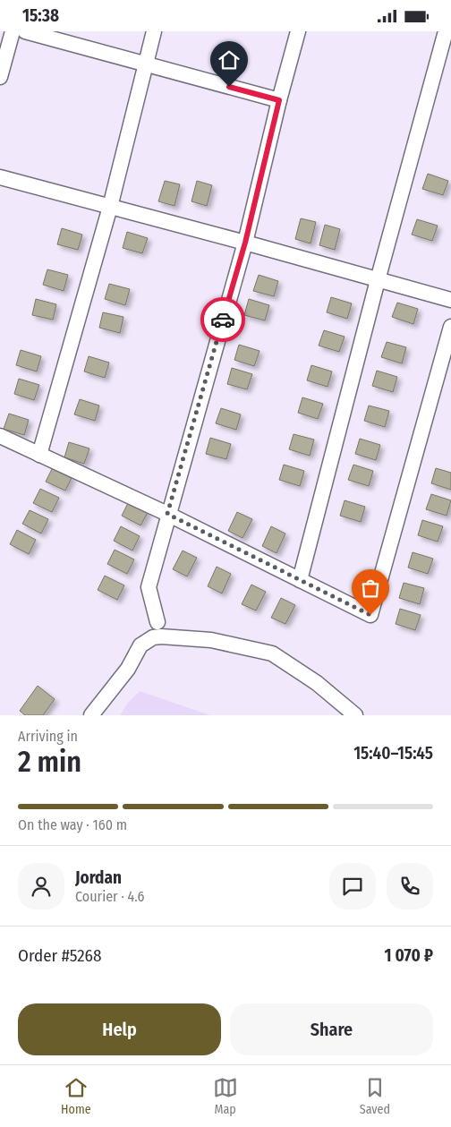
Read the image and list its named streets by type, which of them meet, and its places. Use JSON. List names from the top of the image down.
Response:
{
  "page": {
    "status": "15:38",
    "heading": ["2 min", "Arriving in", "15:40–15:45"],
    "panel": [
      "Jordan",
      "Courier · 4.6",
      "Order #5268",
      "1 070 ₽"
    ],
    "bar": "On the way · 160 m",
    "buttons": ["Help", "Share"],
    "tabs": ["Home", "Map", "Saved"]
  }
}
